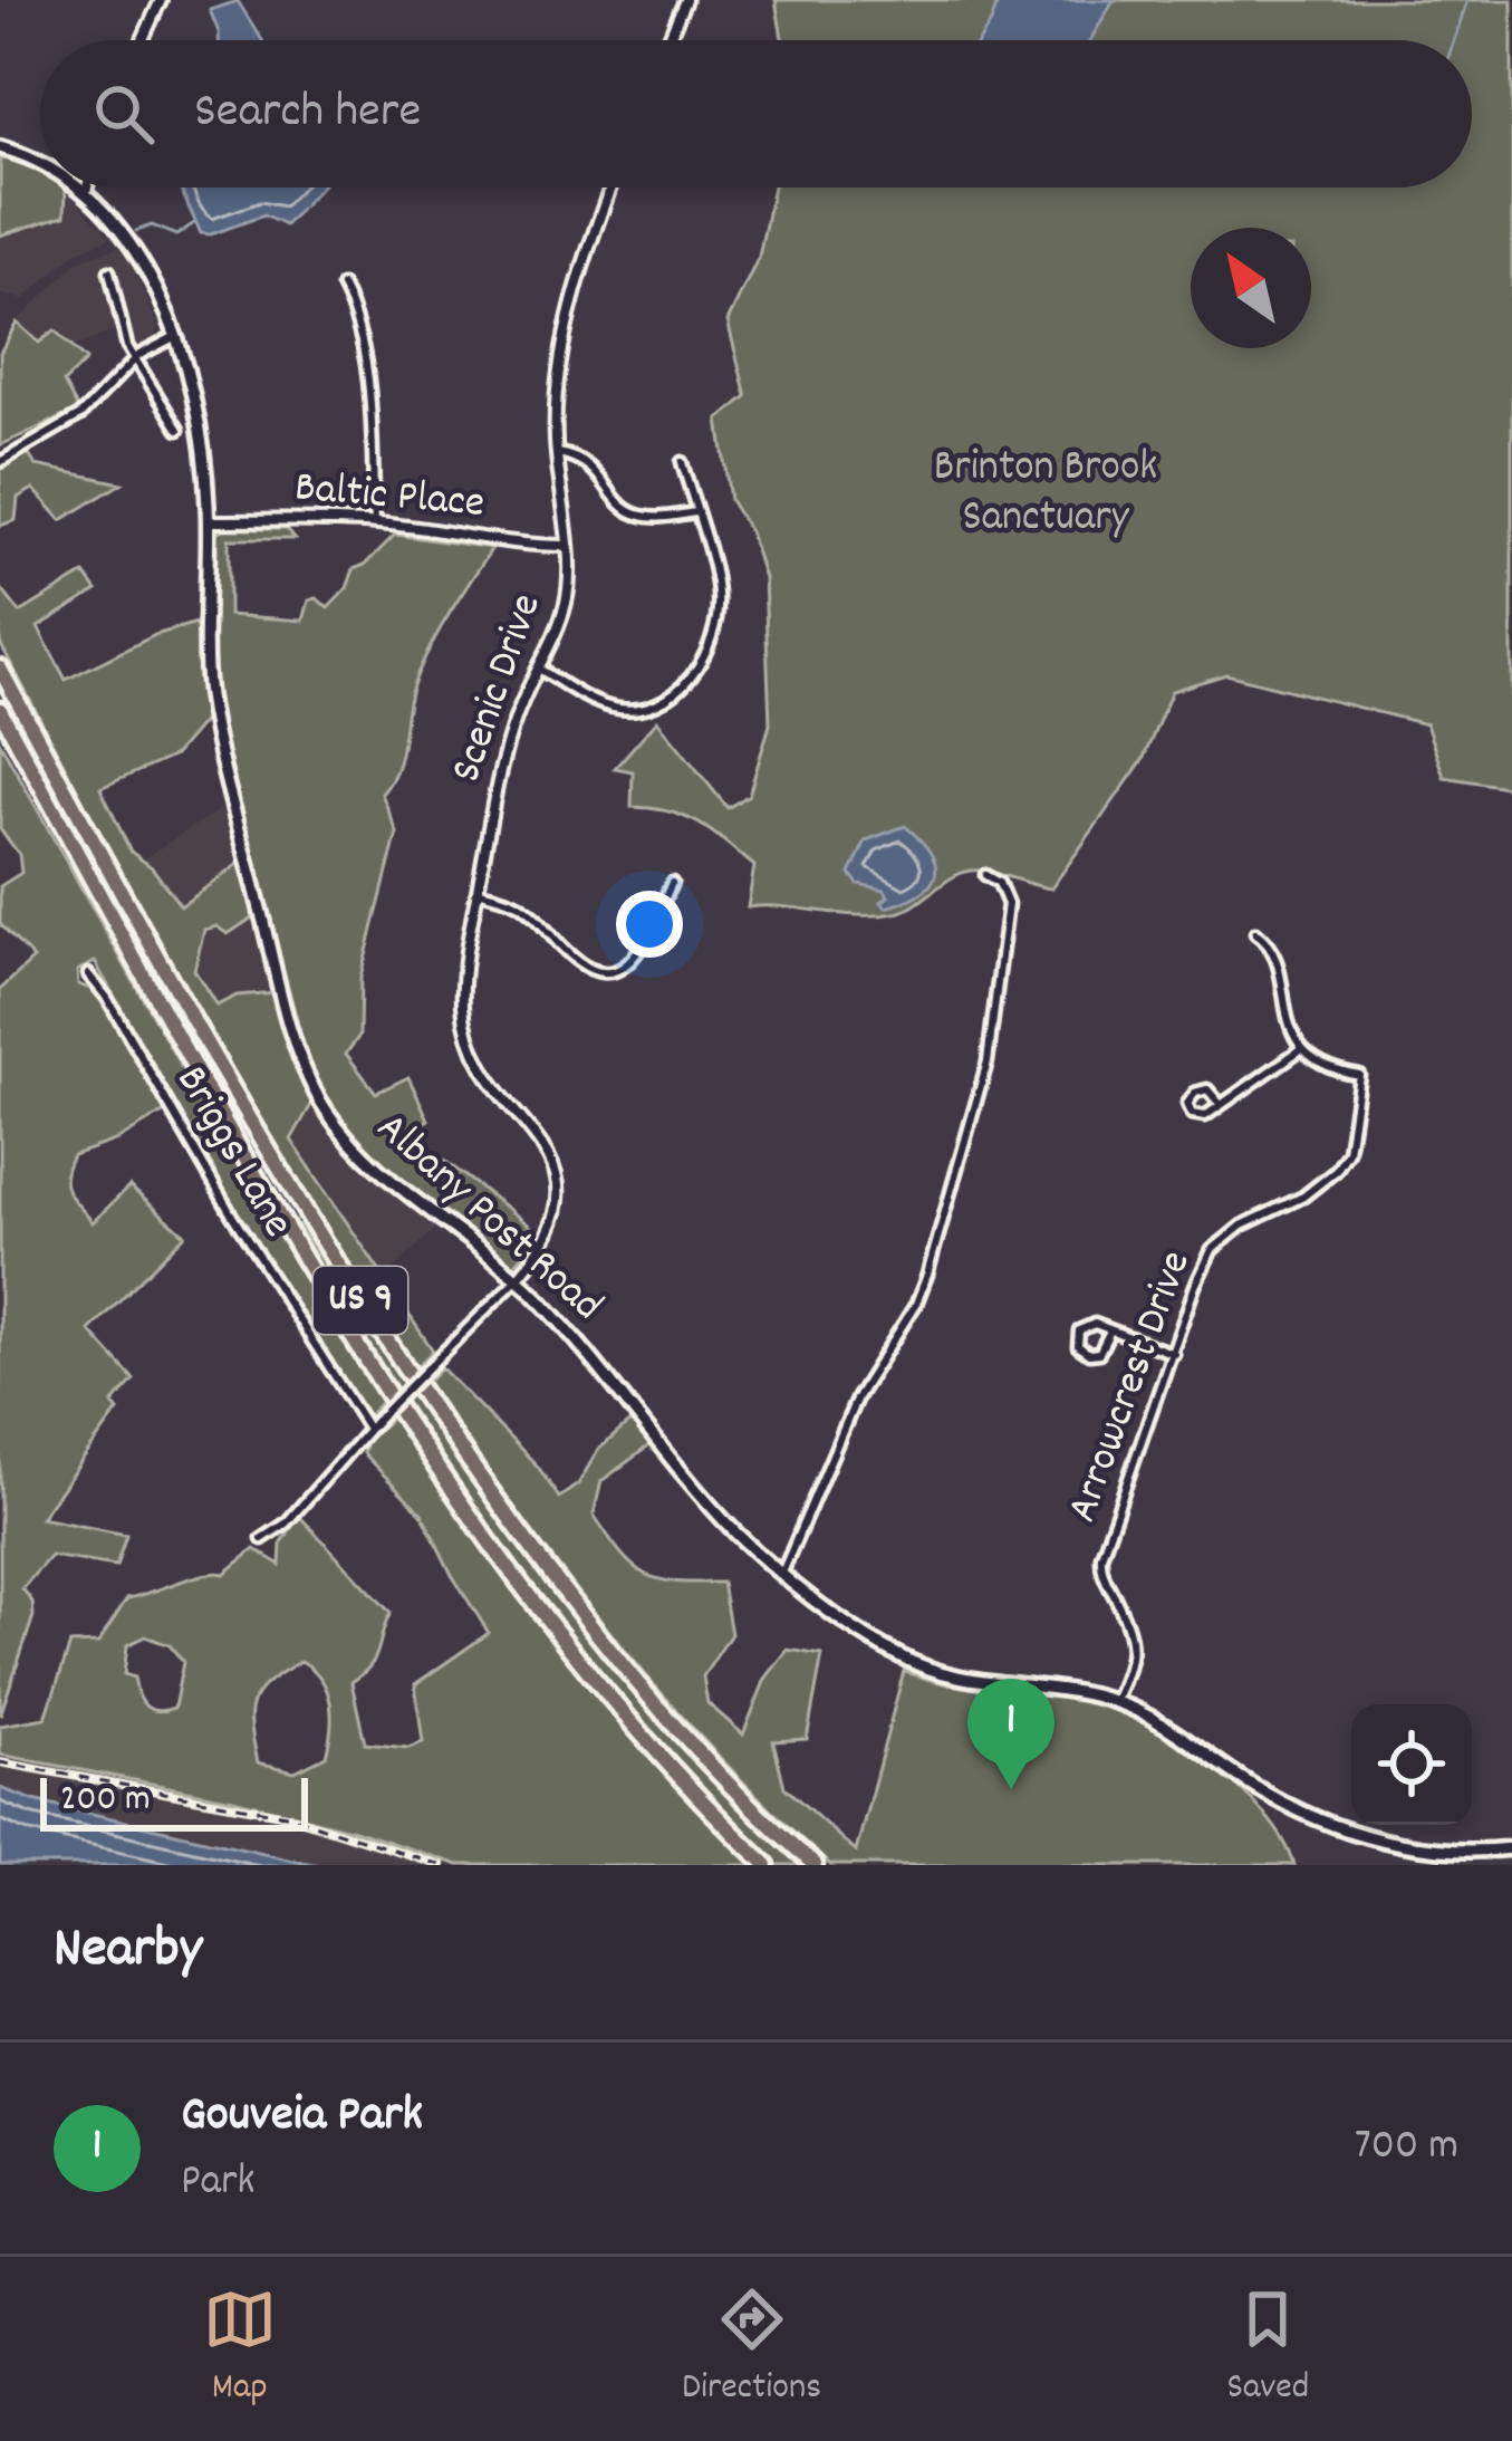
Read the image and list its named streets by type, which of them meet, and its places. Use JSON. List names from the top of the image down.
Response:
{
  "streets": {
    "highway": ["US 9"],
    "main road": ["Albany Post Road"],
    "street": [
      "Baltic Place",
      "Scenic Drive",
      "Briggs Lane",
      "Arrowcrest Drive"
    ]
  },
  "crossings": [
    ["Baltic Place", "Scenic Drive"],
    ["Baltic Place", "Albany Post Road"],
    ["Scenic Drive", "Albany Post Road"],
    ["Albany Post Road", "Arrowcrest Drive"]
  ],
  "parks": ["Brinton Brook Sanctuary"],
  "scale_bar": "200 m",
  "north": "top left",
  "page": {
    "search": "Search here",
    "pins": "1",
    "scale": "200 m",
    "heading": "Nearby",
    "list": [
      {
        "mark": "1",
        "name": "Gouveia Park",
        "note": "Park",
        "value": "700 m"
      }
    ],
    "nav": ["Map", "Directions", "Saved"]
  }
}
